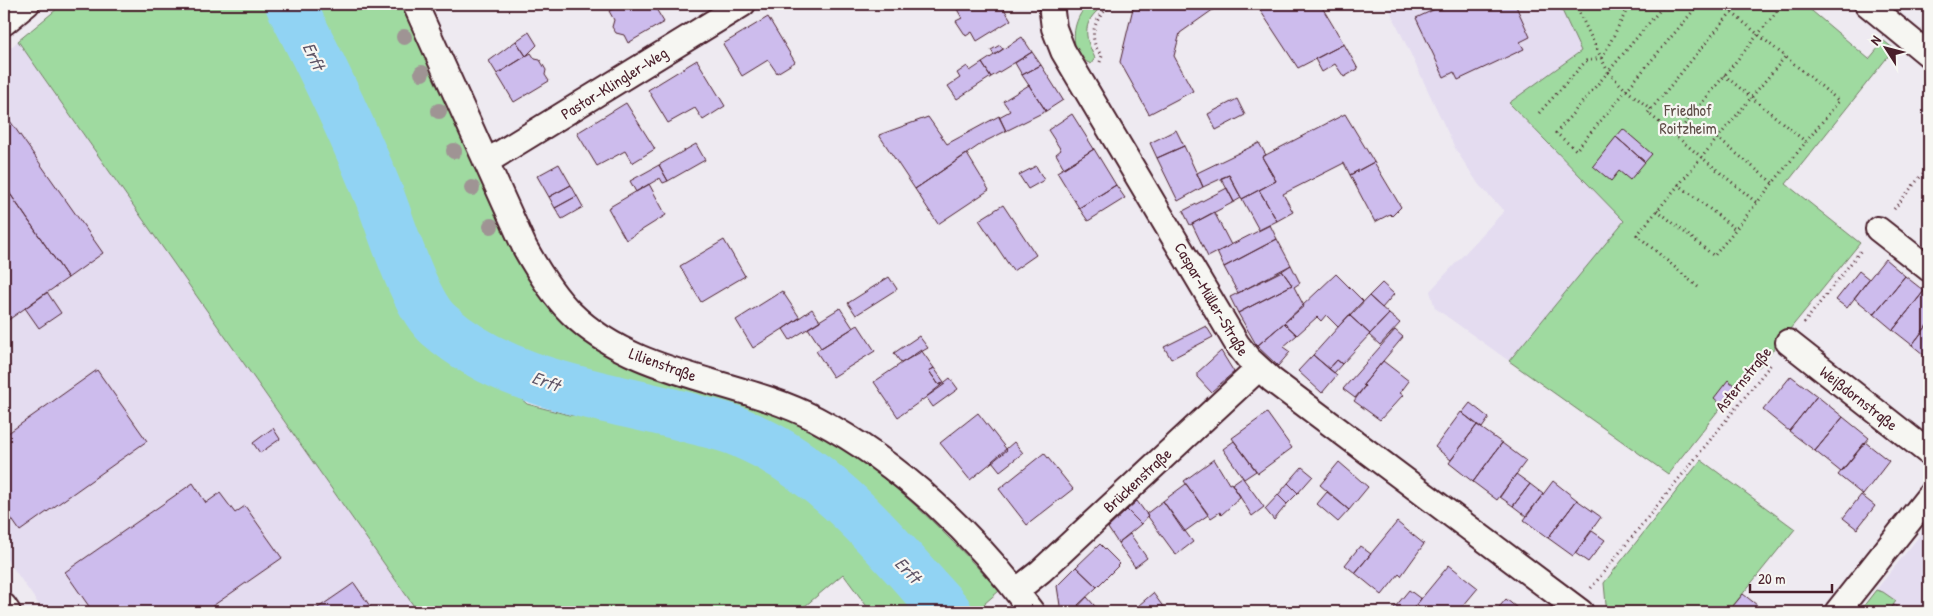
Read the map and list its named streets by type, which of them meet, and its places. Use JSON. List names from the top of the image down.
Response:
{
  "streets": {
    "street": [
      "Pastor-Klingler-Weg",
      "Caspar-Müller-Straße",
      "Lilienstraße",
      "Weißdornstraße",
      "Brückenstraße"
    ],
    "path": ["Asternstraße"]
  },
  "crossings": [
    ["Pastor-Klingler-Weg", "Lilienstraße"],
    ["Caspar-Müller-Straße", "Asternstraße"],
    ["Caspar-Müller-Straße", "Brückenstraße"],
    ["Lilienstraße", "Brückenstraße"],
    ["Asternstraße", "Weißdornstraße"]
  ],
  "water": ["Erft"],
  "parks": ["Friedhof Roitzheim"],
  "scale_bar": "20 m",
  "north": "top left"
}
